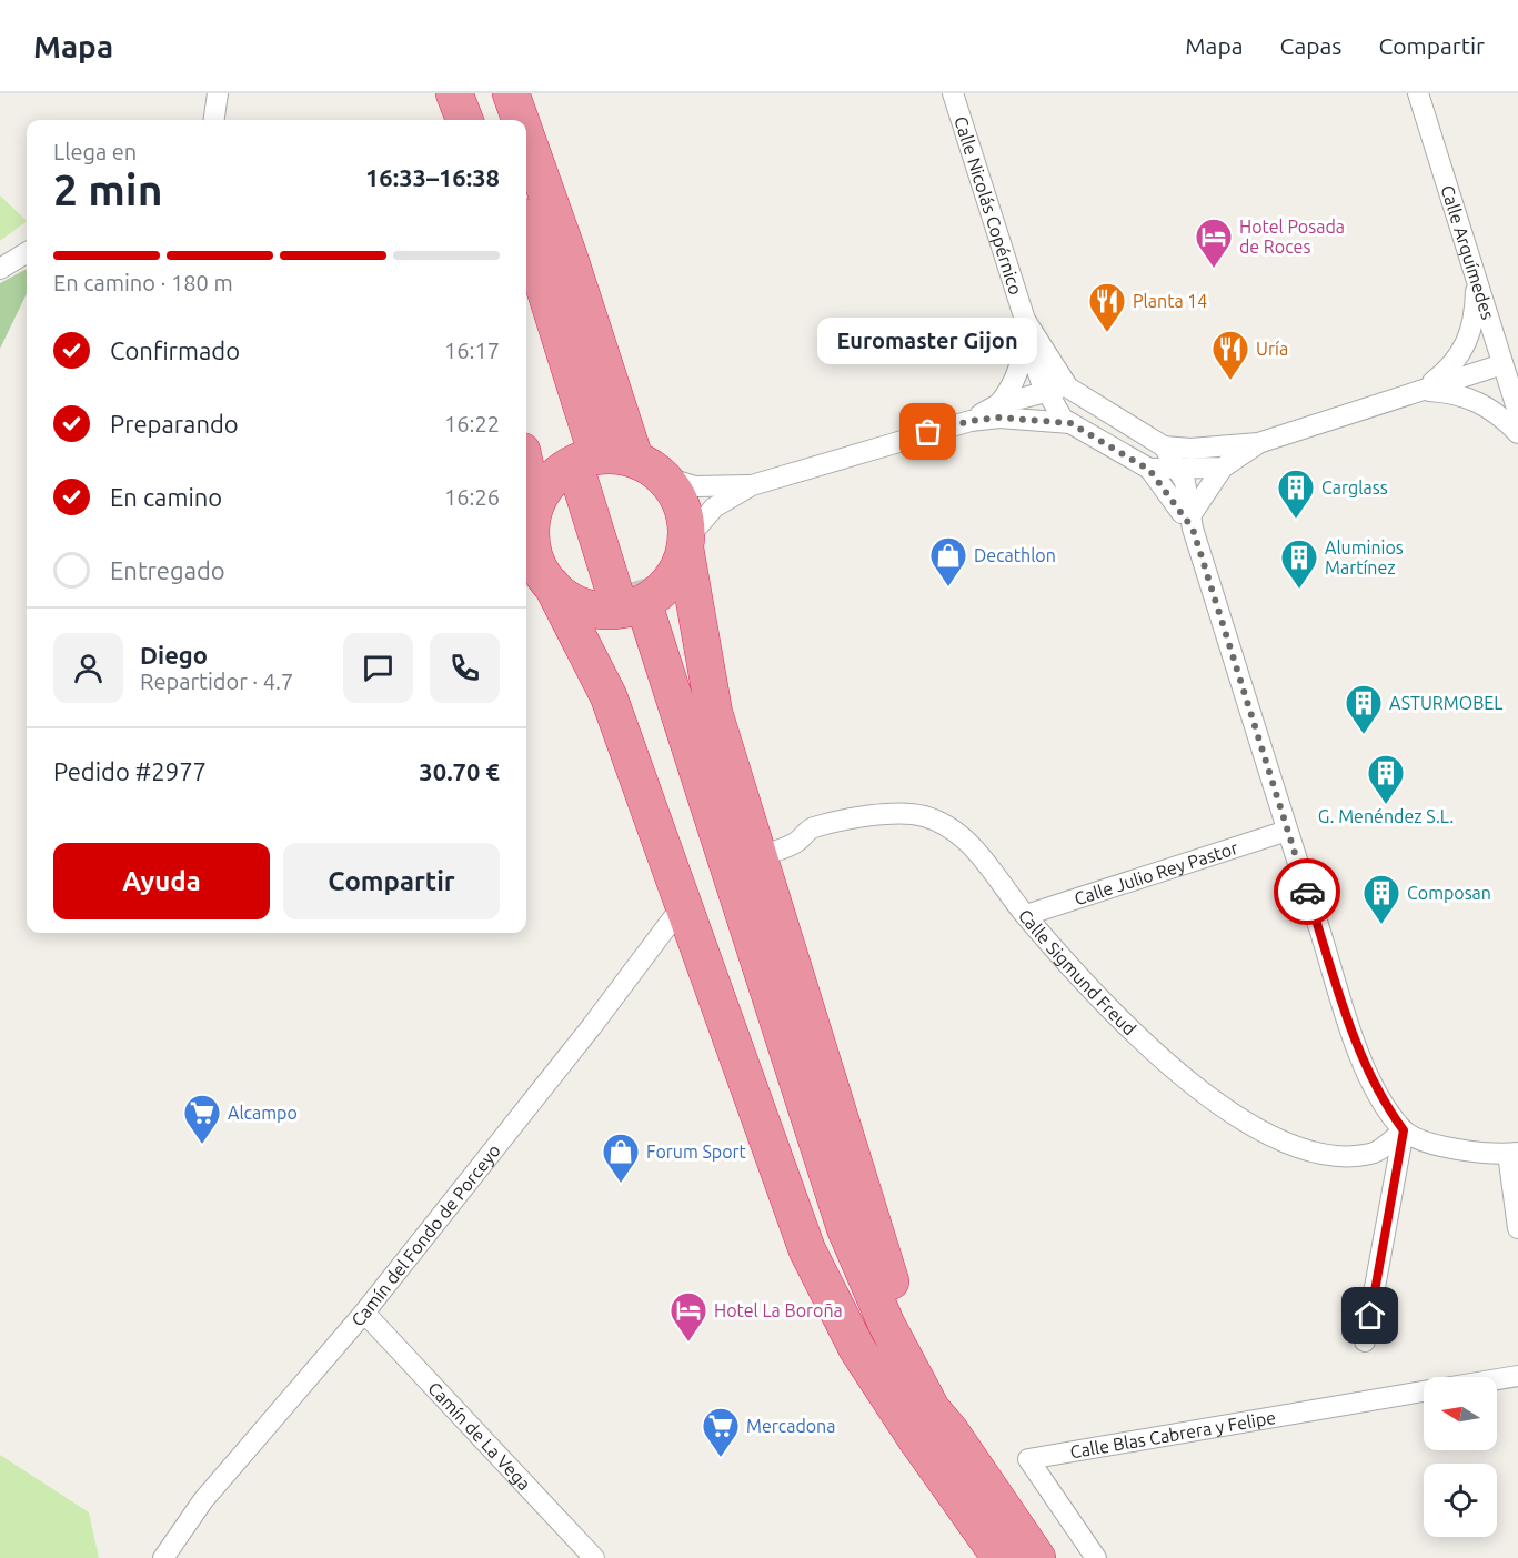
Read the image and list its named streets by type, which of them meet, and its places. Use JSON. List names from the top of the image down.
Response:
{
  "streets": {
    "street": [
      "Calle Nicolás Copérnico",
      "Calle Arquímedes",
      "Calle Julio Rey Pastor",
      "Calle Sigmund Freud",
      "Camín del Fondo de Porceyo",
      "Camín de La Vega",
      "Calle Blas Cabrera y Felipe"
    ]
  },
  "crossings": [
    ["Calle Julio Rey Pastor", "Calle Sigmund Freud"],
    ["Camín del Fondo de Porceyo", "Camín de La Vega"]
  ],
  "places": {
    "hotel": ["Hotel Posada de Roces", "Hotel La Boroña"],
    "restaurant": ["Planta 14", "Uría"],
    "other": ["Euromaster Gijon"],
    "building": [
      "Carglass",
      "Aluminios Martínez",
      "ASTURMOBEL",
      "G. Menéndez S.L.",
      "Composan"
    ],
    "shop": ["Decathlon", "Forum Sport"],
    "supermarket": ["Alcampo", "Mercadona"]
  },
  "north": "left",
  "page": {
    "header": "Mapa",
    "nav": ["Mapa", "Capas", "Compartir"],
    "heading": ["2 min", "Llega en", "16:33–16:38"],
    "panel": [
      "Diego",
      "Repartidor · 4.7",
      "Pedido #2977",
      "30.70 €"
    ],
    "bar": "En camino · 180 m",
    "list": [
      ["Confirmado", "16:17"],
      ["Preparando", "16:22"],
      ["En camino", "16:26"],
      "Entregado"
    ],
    "bubble": "Euromaster Gijon",
    "buttons": ["Ayuda", "Compartir"]
  }
}
